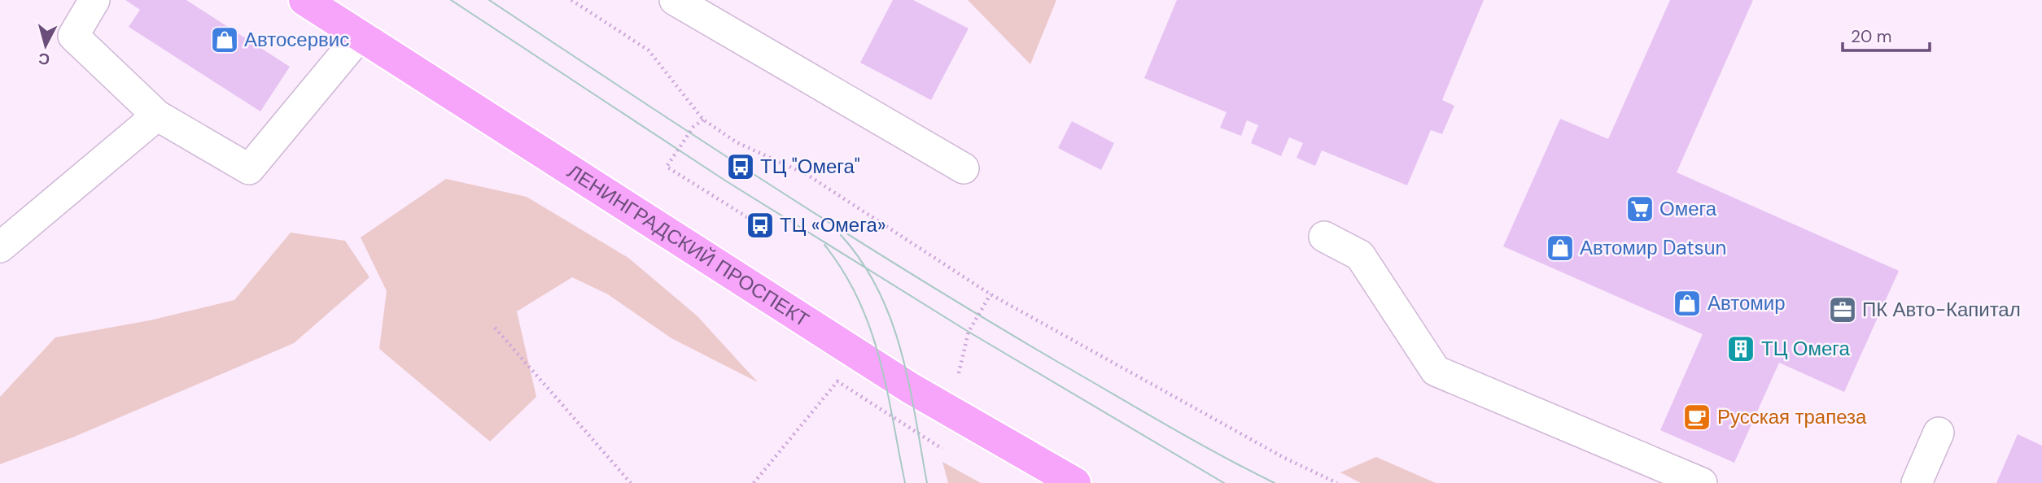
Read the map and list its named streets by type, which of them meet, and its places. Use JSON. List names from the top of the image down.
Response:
{
  "streets": {
    "main road": ["ЛЕНИНГРАДСКИЙ ПРОСПЕКТ"]
  },
  "places": {
    "shop": ["Автосервис", "Автомир Datsun", "Автомир"],
    "bus stop": ["ТЦ \"Омега\"", "ТЦ «Омега»"],
    "supermarket": ["Омега"],
    "office": ["ПК Авто-Капитал"],
    "building": ["ТЦ Омега"],
    "cafe": ["Русская трапеза"]
  },
  "scale_bar": "20 m",
  "north": "bottom"
}
